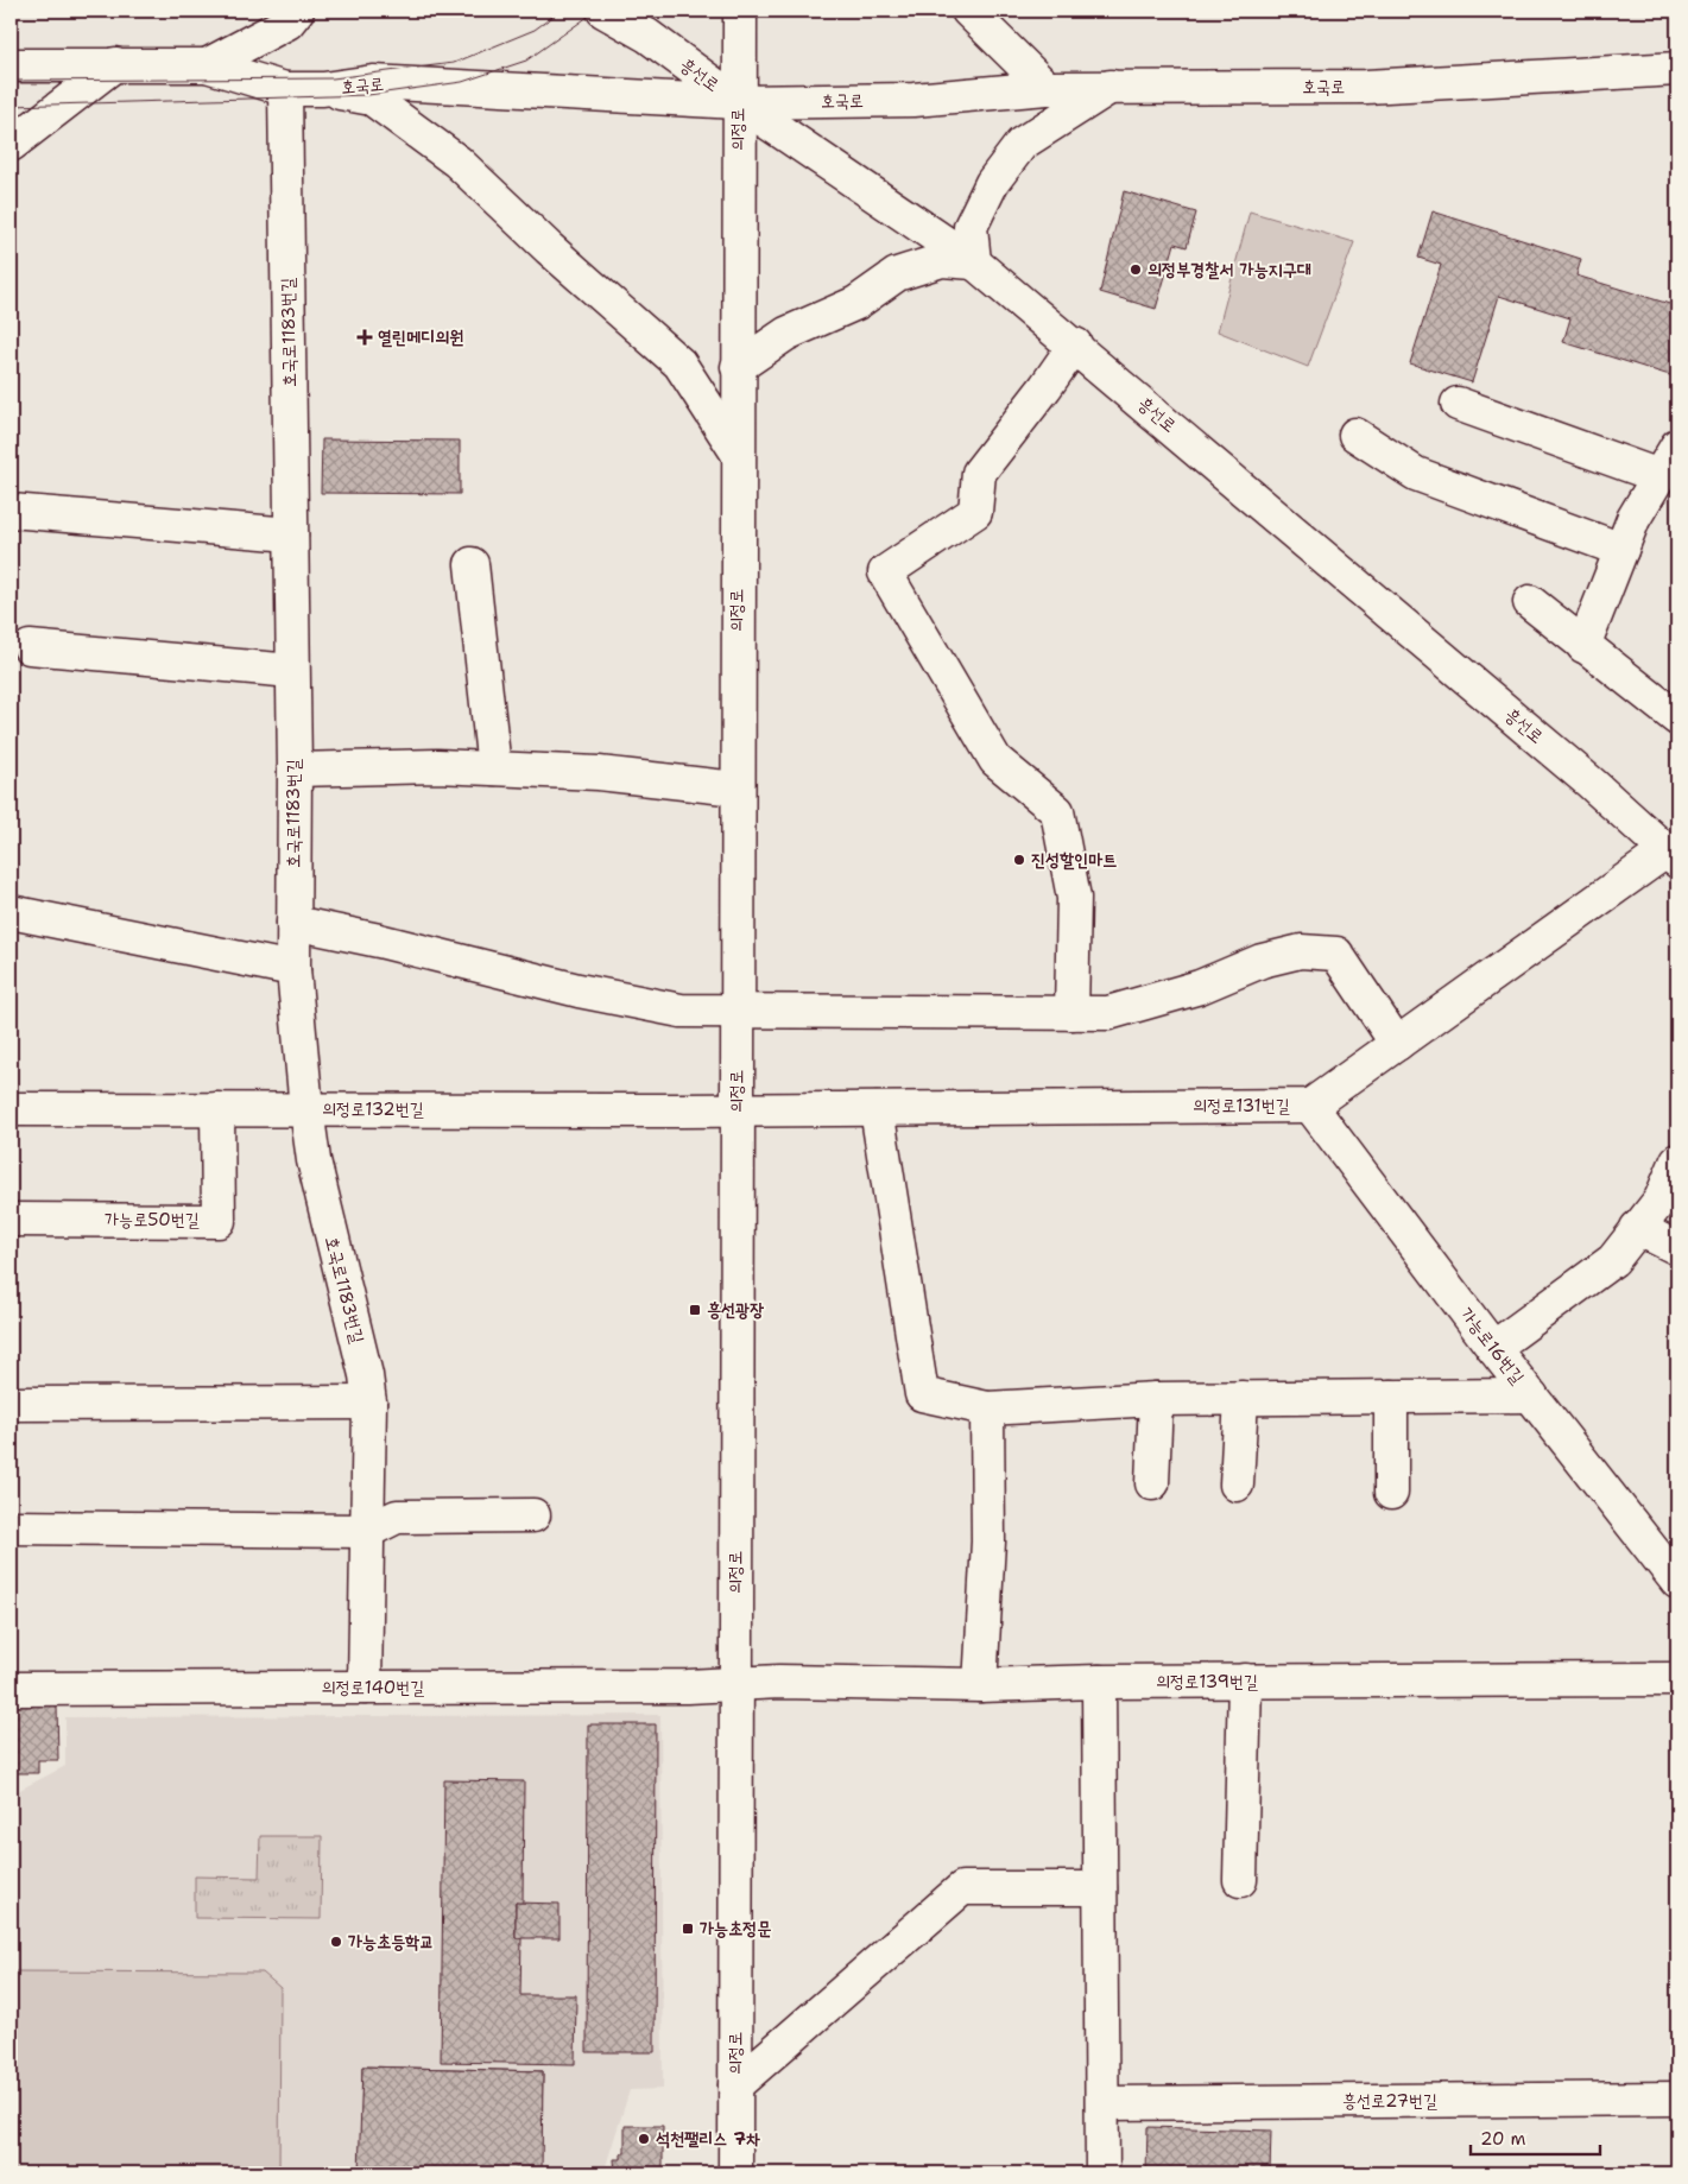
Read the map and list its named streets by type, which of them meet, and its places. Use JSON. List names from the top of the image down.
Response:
{
  "streets": {
    "street": [
      "흥선로",
      "호국로",
      "의정로",
      "호국로1183번길",
      "의정로131번길",
      "의정로132번길",
      "가능로50번길",
      "가능로16번길",
      "의정로139번길",
      "의정로140번길",
      "흥선로27번길"
    ]
  },
  "crossings": [
    ["흥선로", "호국로"],
    ["흥선로", "의정로"],
    ["흥선로", "의정로131번길"],
    ["호국로", "의정로"],
    ["호국로", "호국로1183번길"],
    ["의정로", "의정로131번길"],
    ["의정로", "의정로132번길"],
    ["의정로", "의정로139번길"],
    ["의정로", "의정로140번길"],
    ["호국로1183번길", "의정로132번길"],
    ["호국로1183번길", "의정로140번길"],
    ["의정로131번길", "의정로132번길"],
    ["의정로131번길", "가능로16번길"],
    ["의정로132번길", "가능로50번길"],
    ["의정로139번길", "의정로140번길"]
  ],
  "places": {
    "other": [
      "의정부경찰서 가능지구대",
      "진성할인마트",
      "가능초등학교",
      "석천팰리스 7차"
    ],
    "health": ["열린메디의원"],
    "transit": ["흥선광장", "가능초정문"]
  },
  "scale_bar": "20 m"
}
